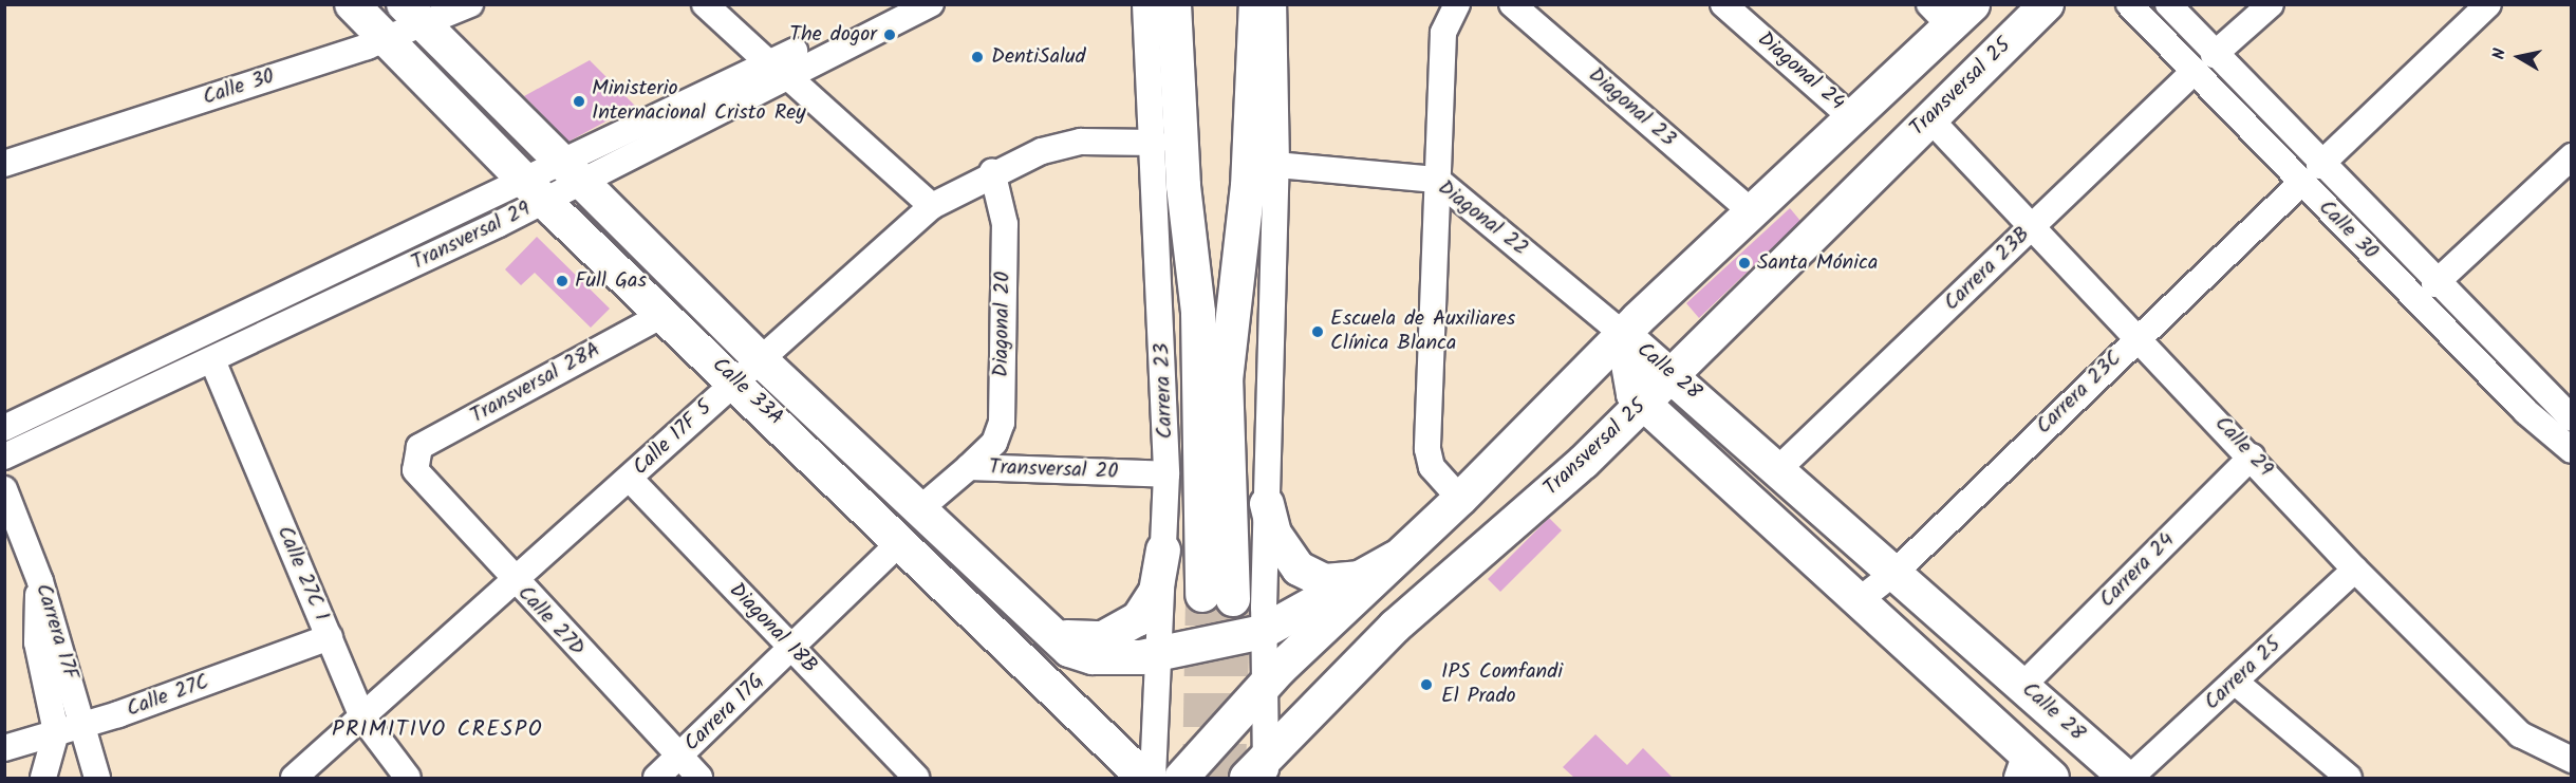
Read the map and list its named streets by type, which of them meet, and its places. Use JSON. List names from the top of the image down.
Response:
{
  "streets": {
    "main road": [
      "Transversal 25",
      "Calle 28",
      "Carrera 23",
      "Calle 33A"
    ],
    "street": [
      "Diagonal 24",
      "Calle 30",
      "Diagonal 23",
      "Diagonal 22",
      "Transversal 29",
      "Carrera 23B",
      "Diagonal 20",
      "Transversal 28A",
      "Carrera 23C",
      "Calle 17F 5",
      "Calle 29",
      "Transversal 20",
      "Carrera 24",
      "Calle 27C 1",
      "Calle 27D",
      "Diagonal 18B",
      "Carrera 17F",
      "Carrera 25",
      "Calle 27C",
      "Carrera 17G"
    ]
  },
  "crossings": [
    ["Calle 30", "Carrera 23B"],
    ["Calle 30", "Calle 33A"],
    ["Calle 30", "Carrera 23C"],
    ["Transversal 25", "Calle 28"],
    ["Transversal 25", "Calle 29"],
    ["Diagonal 22", "Calle 28"],
    ["Transversal 29", "Calle 33A"],
    ["Transversal 29", "Calle 27C 1"],
    ["Carrera 23B", "Calle 28"],
    ["Carrera 23B", "Calle 29"],
    ["Diagonal 20", "Calle 17F 5"],
    ["Diagonal 20", "Transversal 20"],
    ["Calle 28", "Carrera 23C"],
    ["Calle 28", "Carrera 24"],
    ["Calle 28", "Carrera 25"],
    ["Transversal 28A", "Calle 33A"],
    ["Transversal 28A", "Calle 27D"],
    ["Carrera 23", "Calle 33A"],
    ["Carrera 23", "Calle 17F 5"],
    ["Carrera 23", "Transversal 20"],
    ["Calle 33A", "Calle 17F 5"],
    ["Calle 33A", "Transversal 20"],
    ["Calle 33A", "Carrera 17G"],
    ["Carrera 23C", "Calle 29"],
    ["Calle 17F 5", "Calle 27C 1"],
    ["Calle 17F 5", "Calle 27D"],
    ["Calle 17F 5", "Diagonal 18B"],
    ["Calle 29", "Carrera 24"],
    ["Calle 29", "Carrera 25"],
    ["Calle 27C 1", "Calle 27C"],
    ["Calle 27D", "Carrera 17G"],
    ["Diagonal 18B", "Carrera 17G"],
    ["Carrera 17F", "Calle 27C"]
  ],
  "districts": ["PRIMITIVO CRESPO"],
  "places": [
    "The dogor",
    "DentiSalud",
    "Ministerio Internacional Cristo Rey",
    "Santa Mónica",
    "Full Gas",
    "Escuela de Auxiliares Clínica Blanca",
    "IPS Comfandi El Prado"
  ],
  "north": "left"
}
